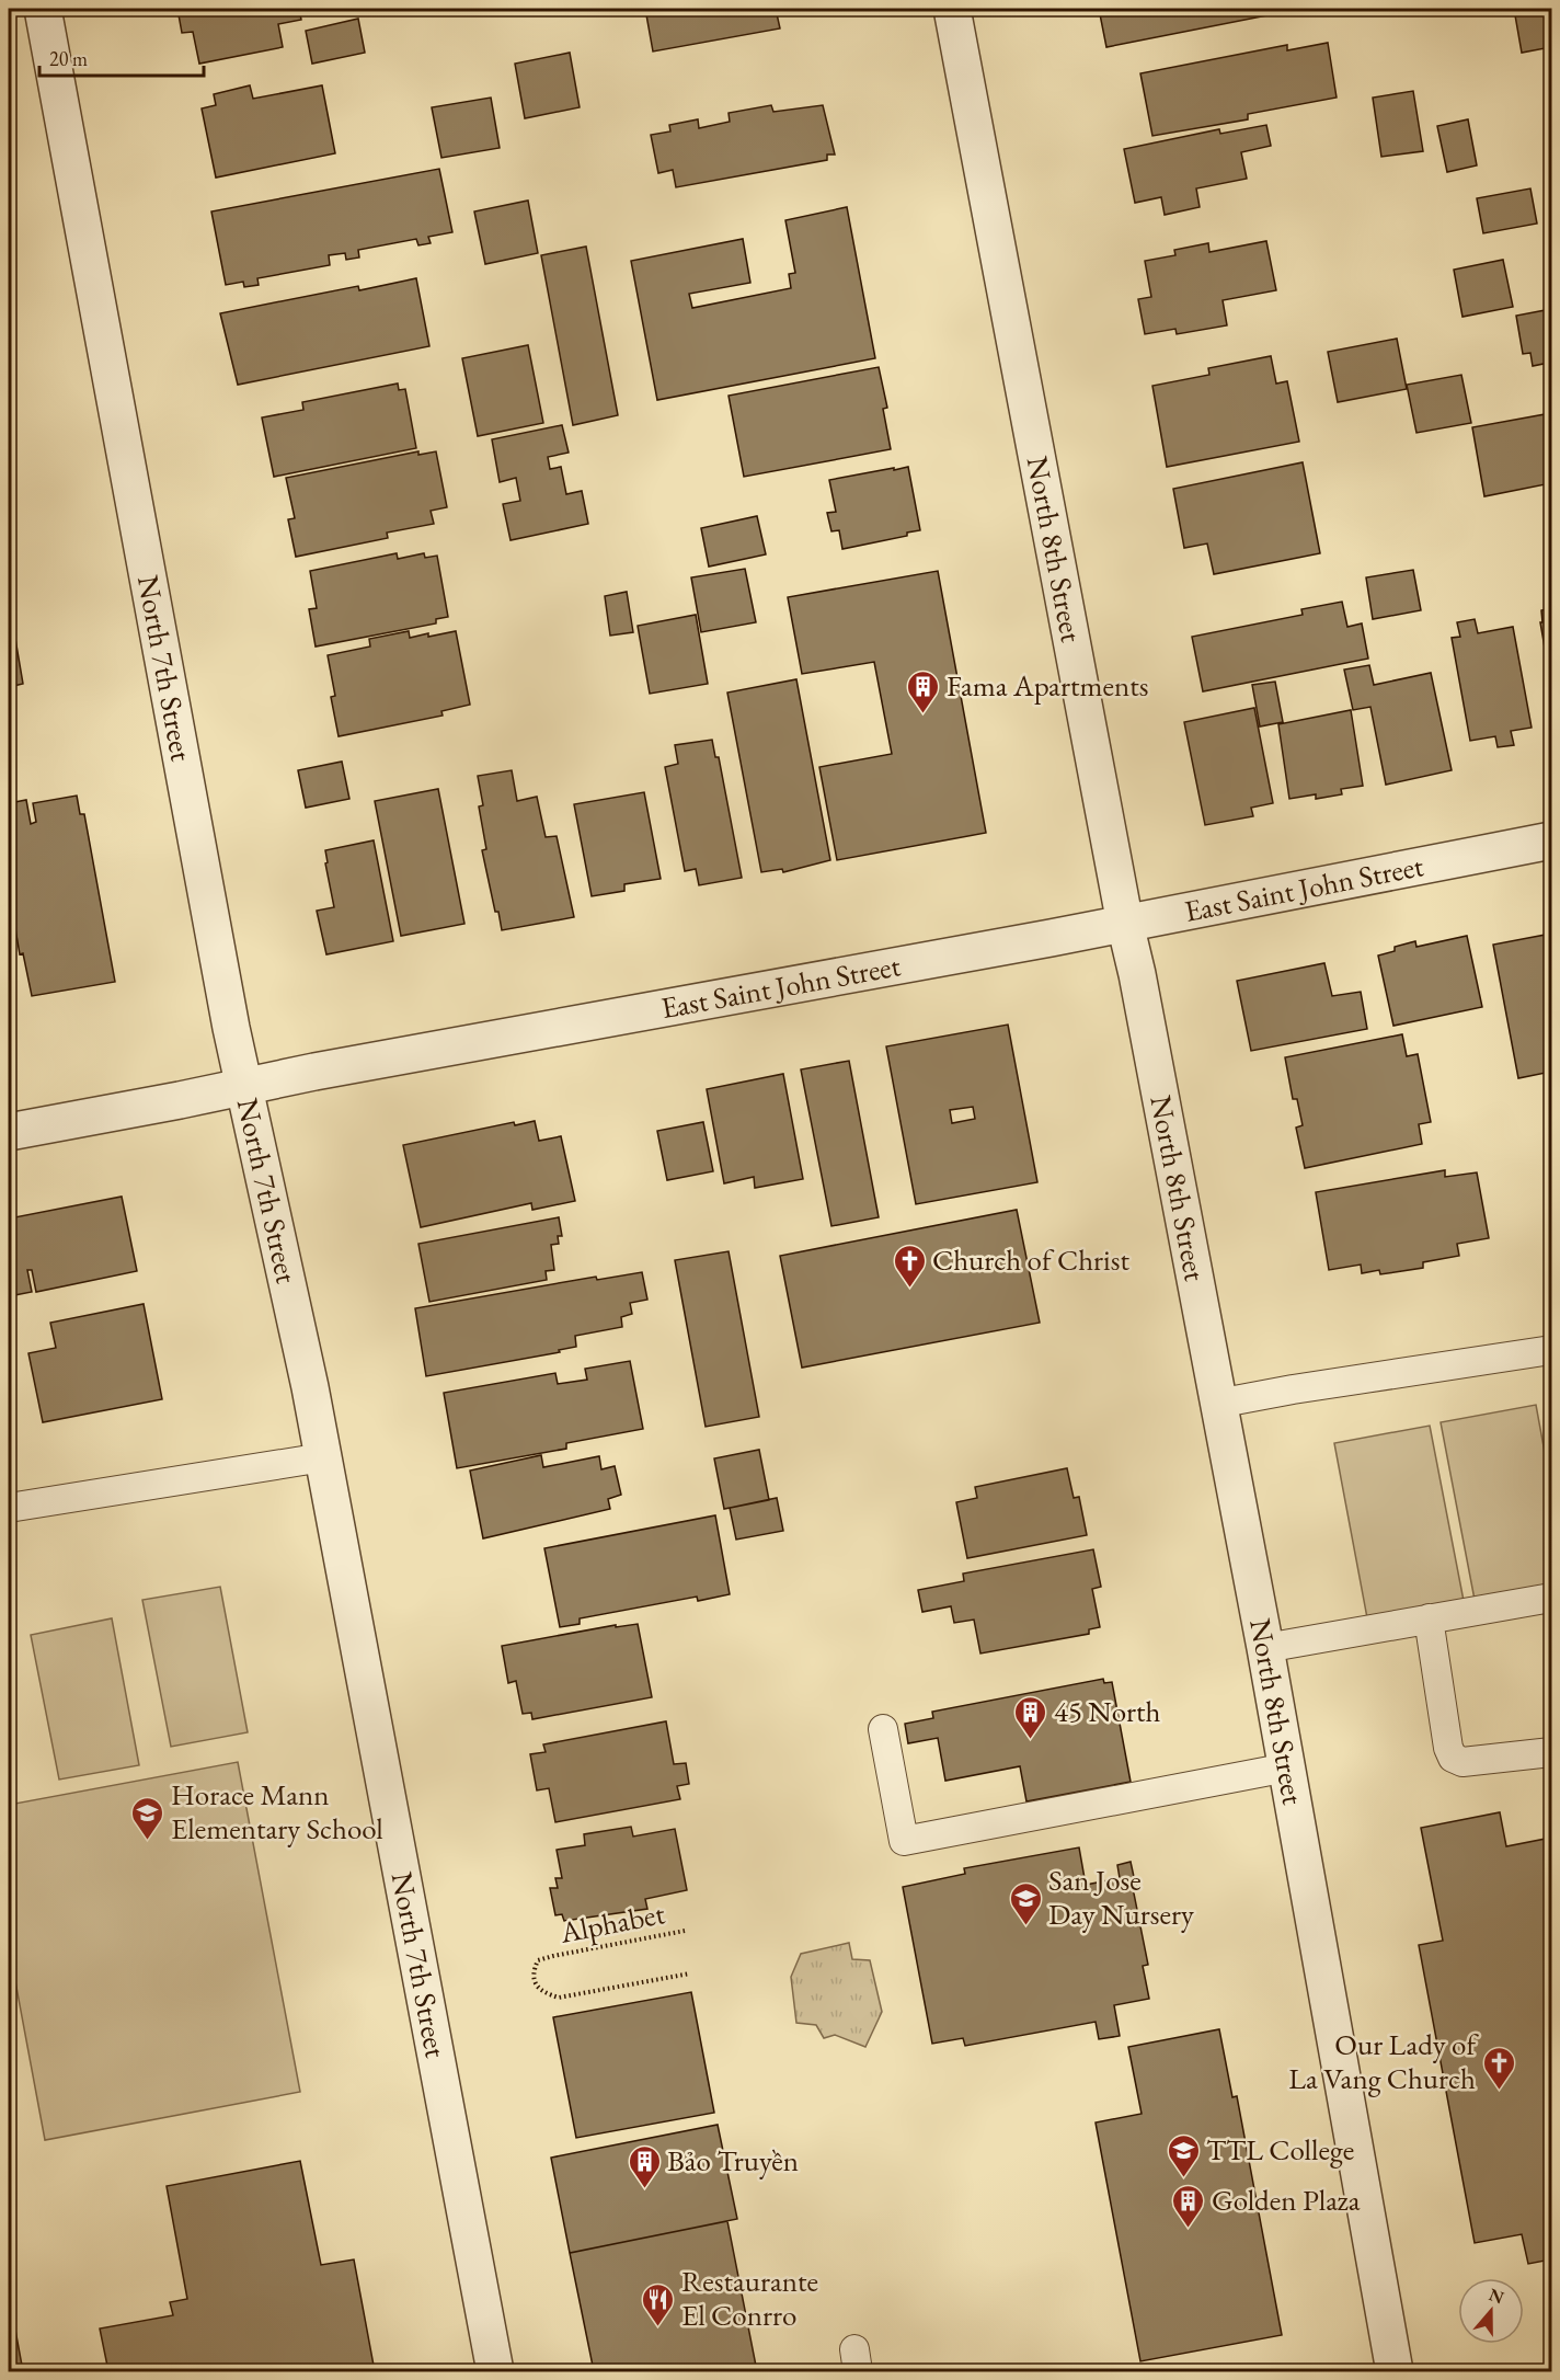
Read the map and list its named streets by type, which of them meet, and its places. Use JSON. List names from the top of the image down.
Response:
{
  "streets": {
    "street": ["North 8th Street", "North 7th Street", "East Saint John Street"],
    "path": ["Alphabet"]
  },
  "crossings": [
    ["North 8th Street", "East Saint John Street"],
    ["North 7th Street", "East Saint John Street"]
  ],
  "places": {
    "building": [
      "Fama Apartments",
      "45 North",
      "Bảo Truyền",
      "Golden Plaza"
    ],
    "church": ["Church of Christ", "Our Lady of La Vang Church"],
    "school or university": ["Horace Mann Elementary School", "San Jose Day Nursery", "TTL College"],
    "restaurant": ["Restaurante El Conrro"]
  },
  "scale_bar": "20 m",
  "north": "top"
}
